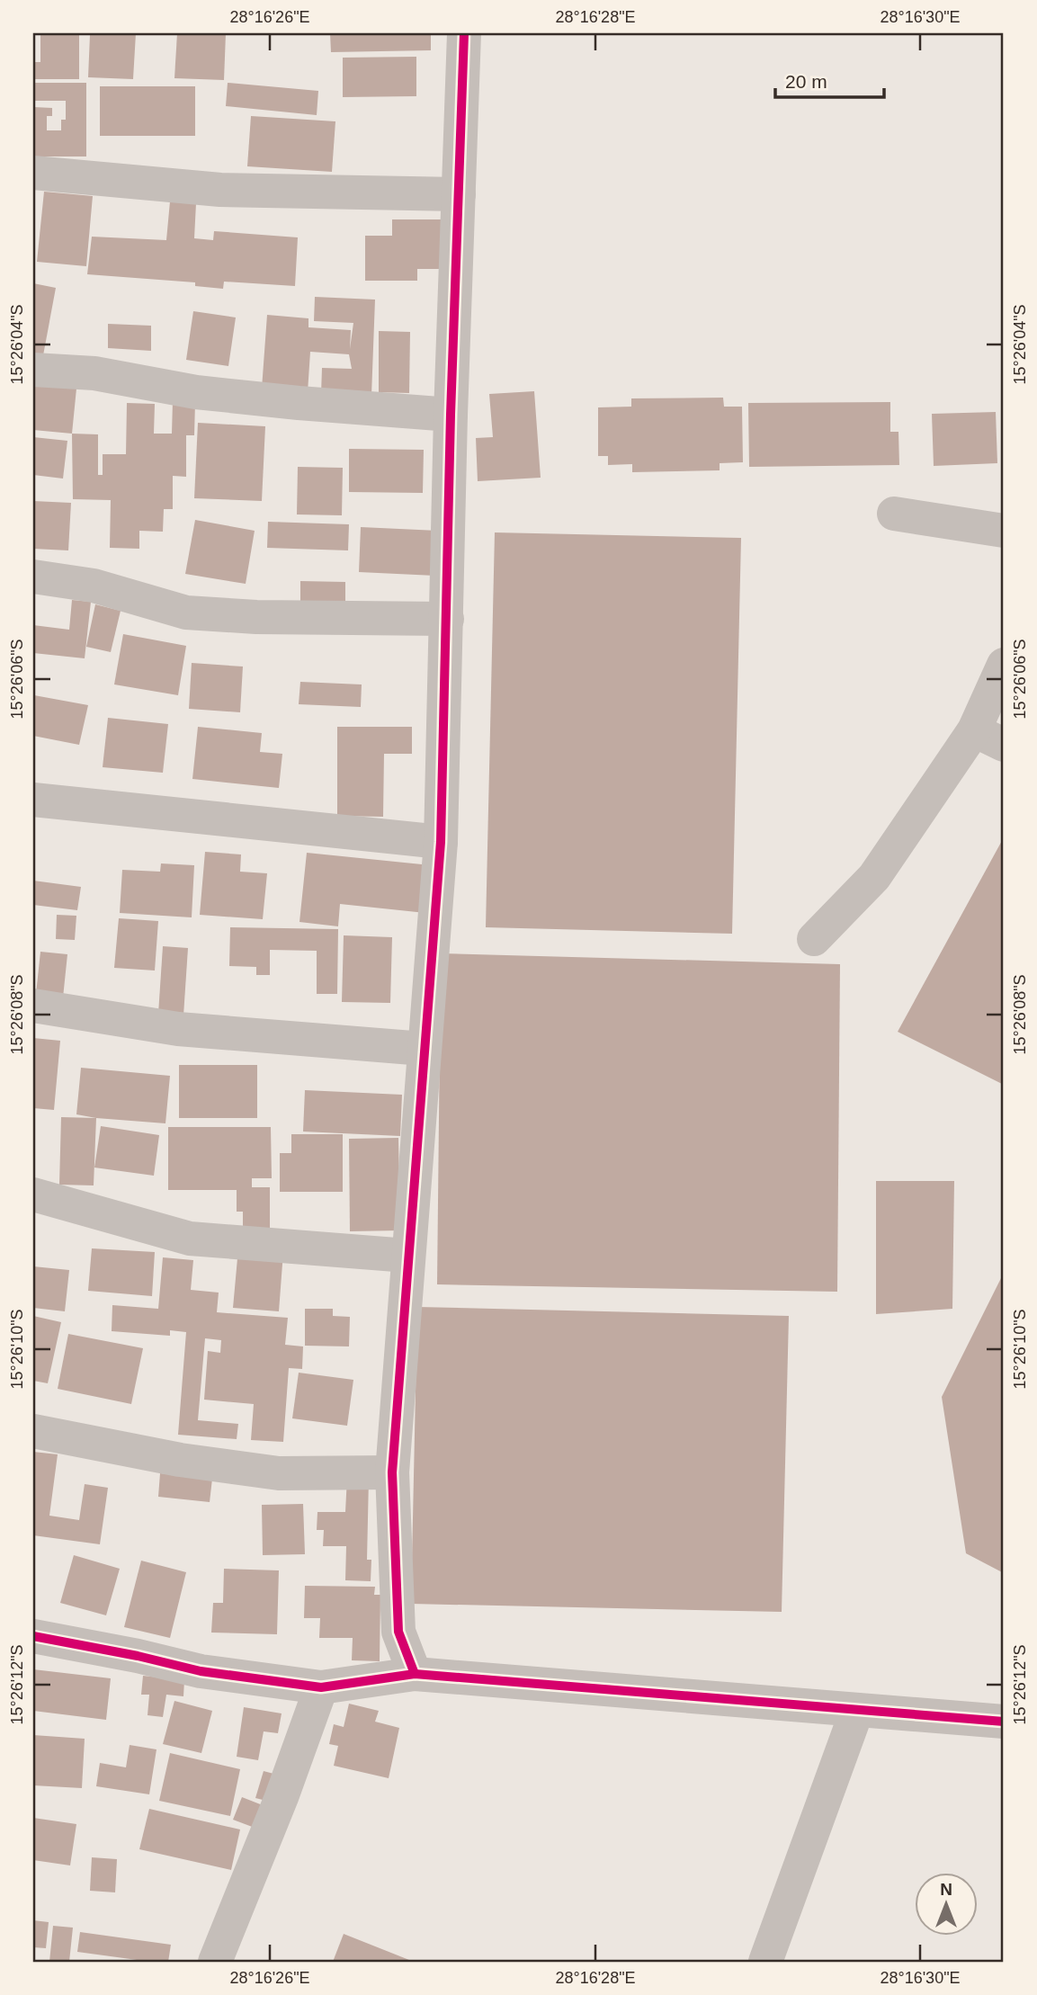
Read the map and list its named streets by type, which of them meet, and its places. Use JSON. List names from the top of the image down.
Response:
{
  "scale_bar": "20 m",
  "north": "top",
  "coordinates": [
    "28°16'26\"E",
    "28°16'28\"E",
    "28°16'30\"E",
    "15°26'04\"S",
    "15°26'06\"S",
    "15°26'08\"S",
    "15°26'10\"S",
    "15°26'12\"S"
  ]
}
